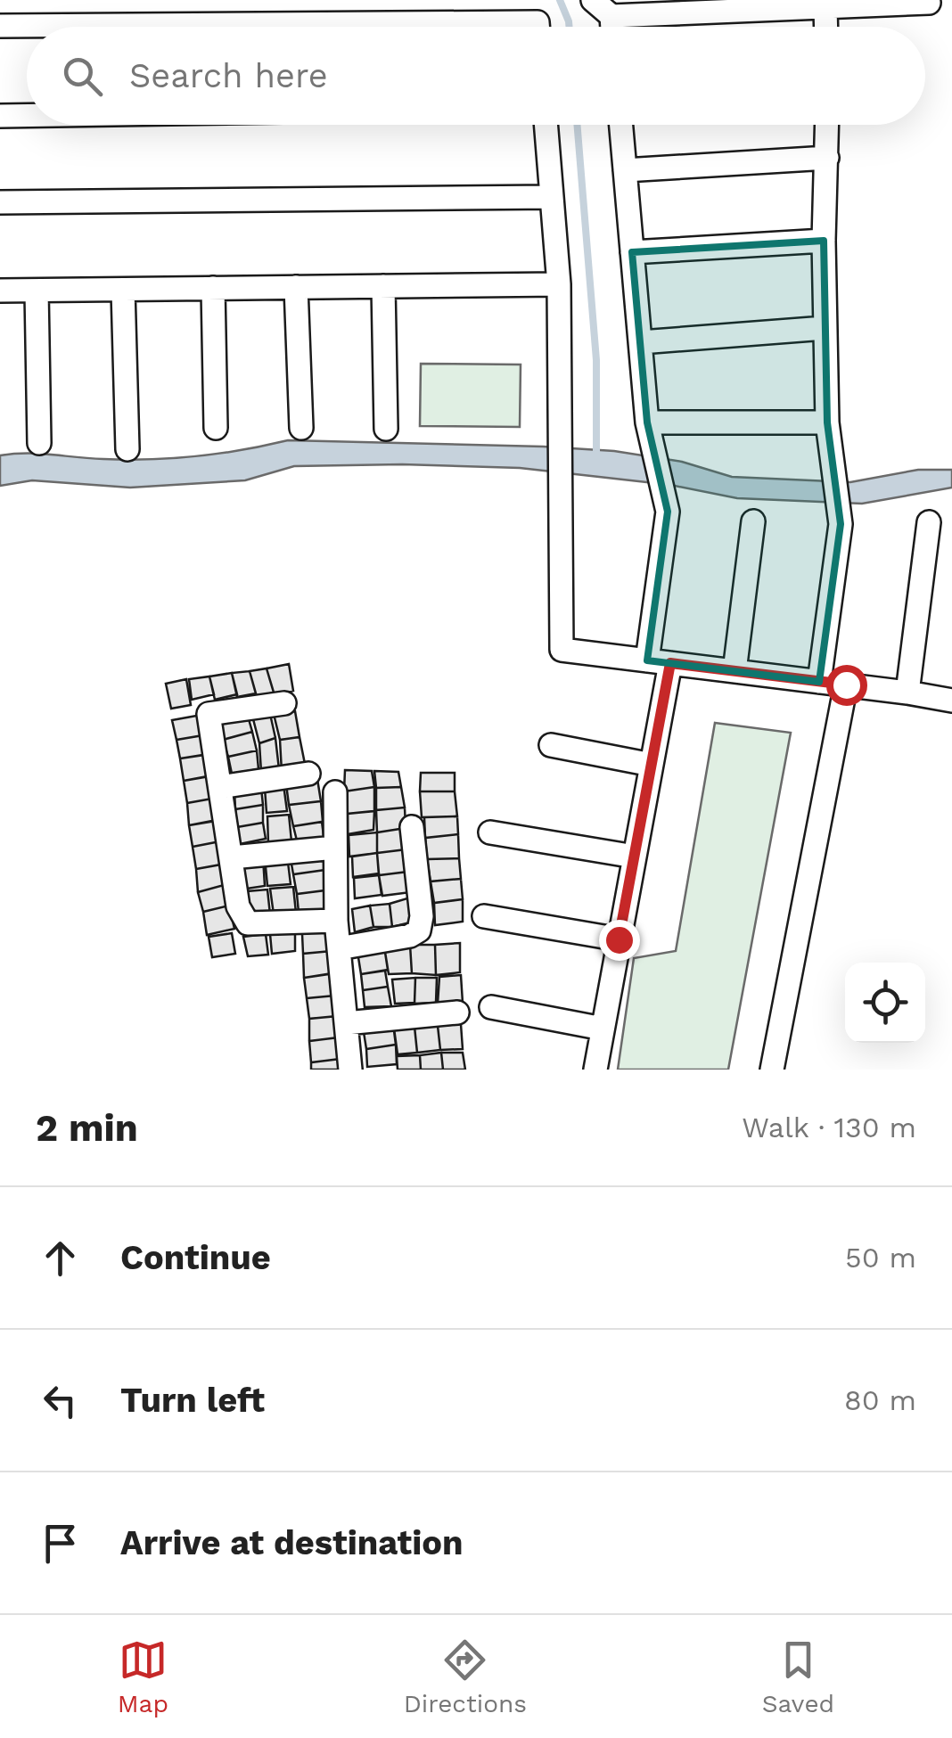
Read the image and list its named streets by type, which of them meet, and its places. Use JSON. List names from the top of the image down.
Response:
{
  "page": {
    "search": "Search here",
    "heading": ["2 min", "Walk · 130 m"],
    "list": [
      ["Continue", "50 m"],
      ["Turn left", "80 m"],
      "Arrive at destination"
    ],
    "nav": ["Map", "Directions", "Saved"]
  }
}
